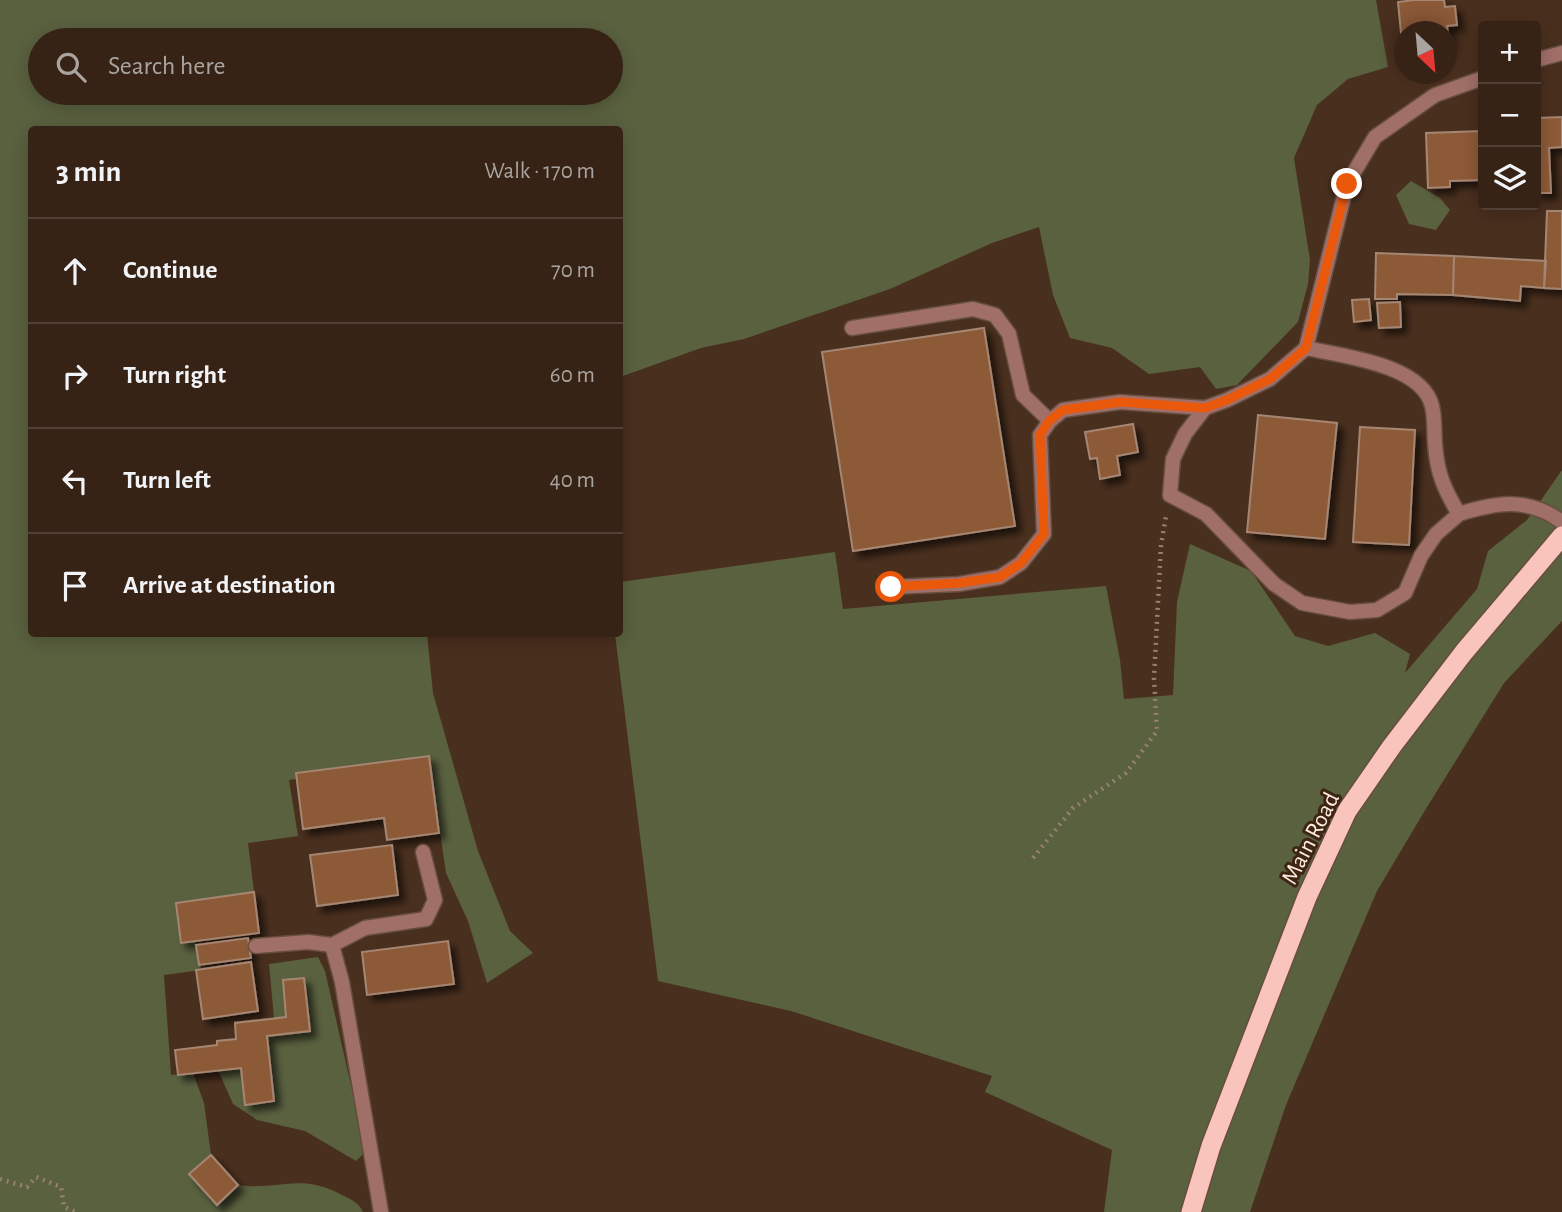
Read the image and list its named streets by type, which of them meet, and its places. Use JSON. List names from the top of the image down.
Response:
{
  "streets": {
    "highway": ["Main Road"]
  },
  "north": "bottom right",
  "page": {
    "map_buttons": ["+", "−"],
    "search": "Search here",
    "heading": ["3 min", "Walk · 170 m"],
    "list": [
      ["Continue", "70 m"],
      ["Turn right", "60 m"],
      ["Turn left", "40 m"],
      "Arrive at destination"
    ]
  }
}
